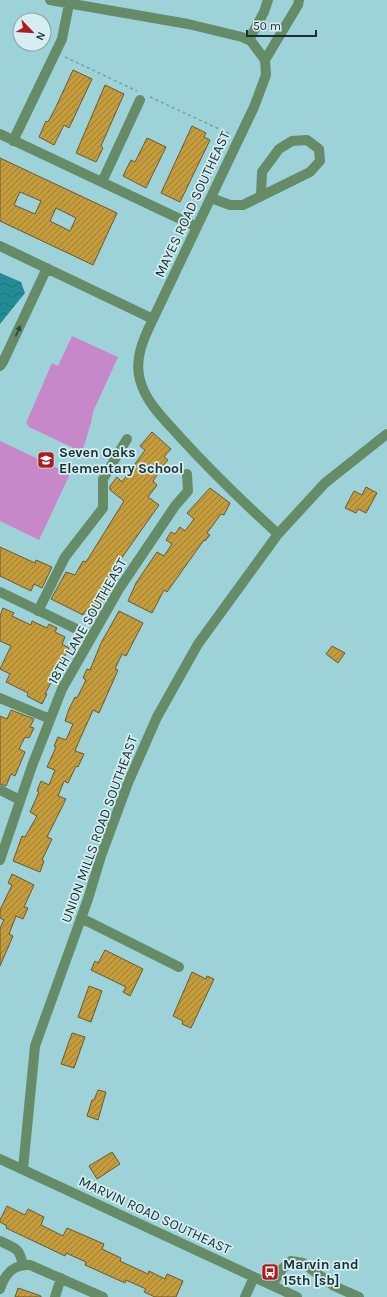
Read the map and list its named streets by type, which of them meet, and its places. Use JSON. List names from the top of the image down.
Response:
{
  "streets": {
    "street": [
      "MAYES ROAD SOUTHEAST",
      "18TH LANE SOUTHEAST",
      "UNION MILLS ROAD SOUTHEAST",
      "MARVIN ROAD SOUTHEAST"
    ]
  },
  "crossings": [
    ["MAYES ROAD SOUTHEAST", "UNION MILLS ROAD SOUTHEAST"],
    ["UNION MILLS ROAD SOUTHEAST", "MARVIN ROAD SOUTHEAST"]
  ],
  "places": {
    "school or university": ["Seven Oaks Elementary School"],
    "bus stop": ["Marvin and 15th [sb]"]
  },
  "scale_bar": "50 m",
  "north": "bottom right"
}
